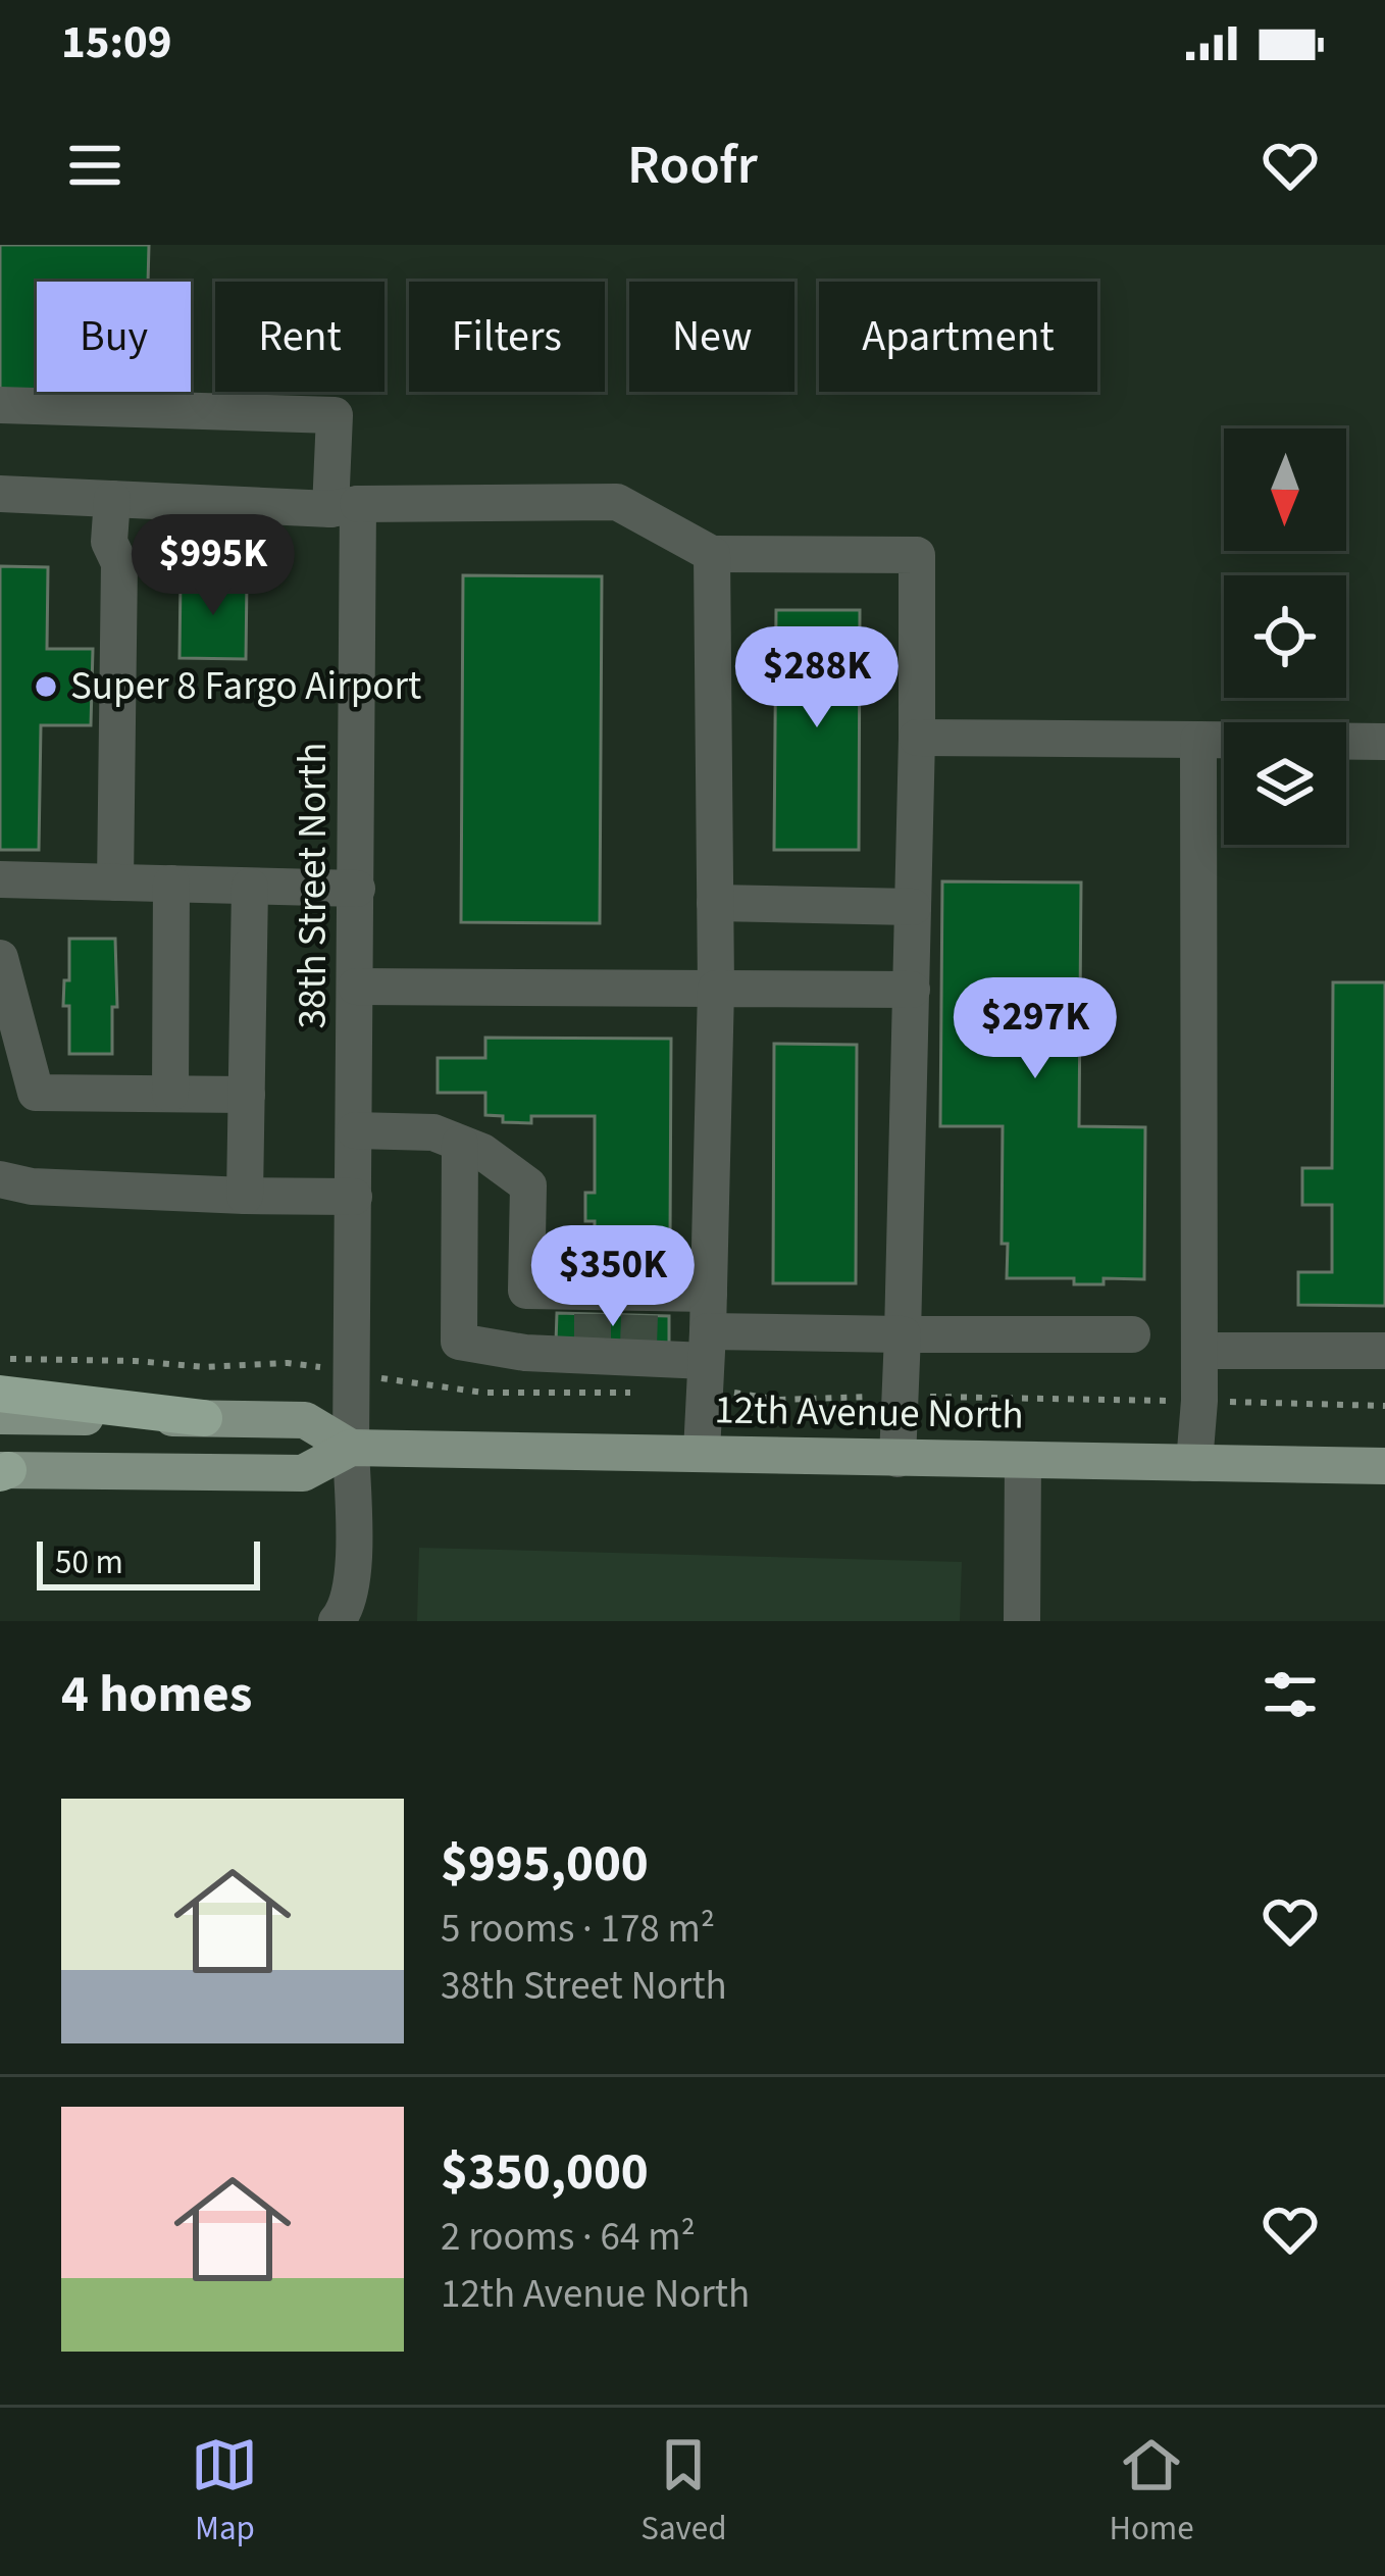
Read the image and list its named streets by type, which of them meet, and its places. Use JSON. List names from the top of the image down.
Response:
{
  "streets": {
    "main road": ["12th Avenue North"],
    "street": ["38th Street North"]
  },
  "crossings": [
    ["38th Street North", "12th Avenue North"]
  ],
  "places": ["Super 8 Fargo Airport"],
  "scale_bar": "50 m",
  "north": "bottom",
  "page": {
    "status": "15:09",
    "header": "Roofr",
    "chip": [
      "Buy",
      "Rent",
      "Filters",
      "New",
      "Apartment"
    ],
    "price": [
      "$995K",
      "$288K",
      "$297K",
      "$350K"
    ],
    "scale": "50 m",
    "heading": "4 homes",
    "list": [
      {
        "name": "$995,000",
        "note": "5 rooms · 178 m² · 38th Street North"
      },
      {
        "name": "$350,000",
        "note": "2 rooms · 64 m² · 12th Avenue North"
      }
    ],
    "tabs": ["Map", "Saved", "Home"]
  }
}
